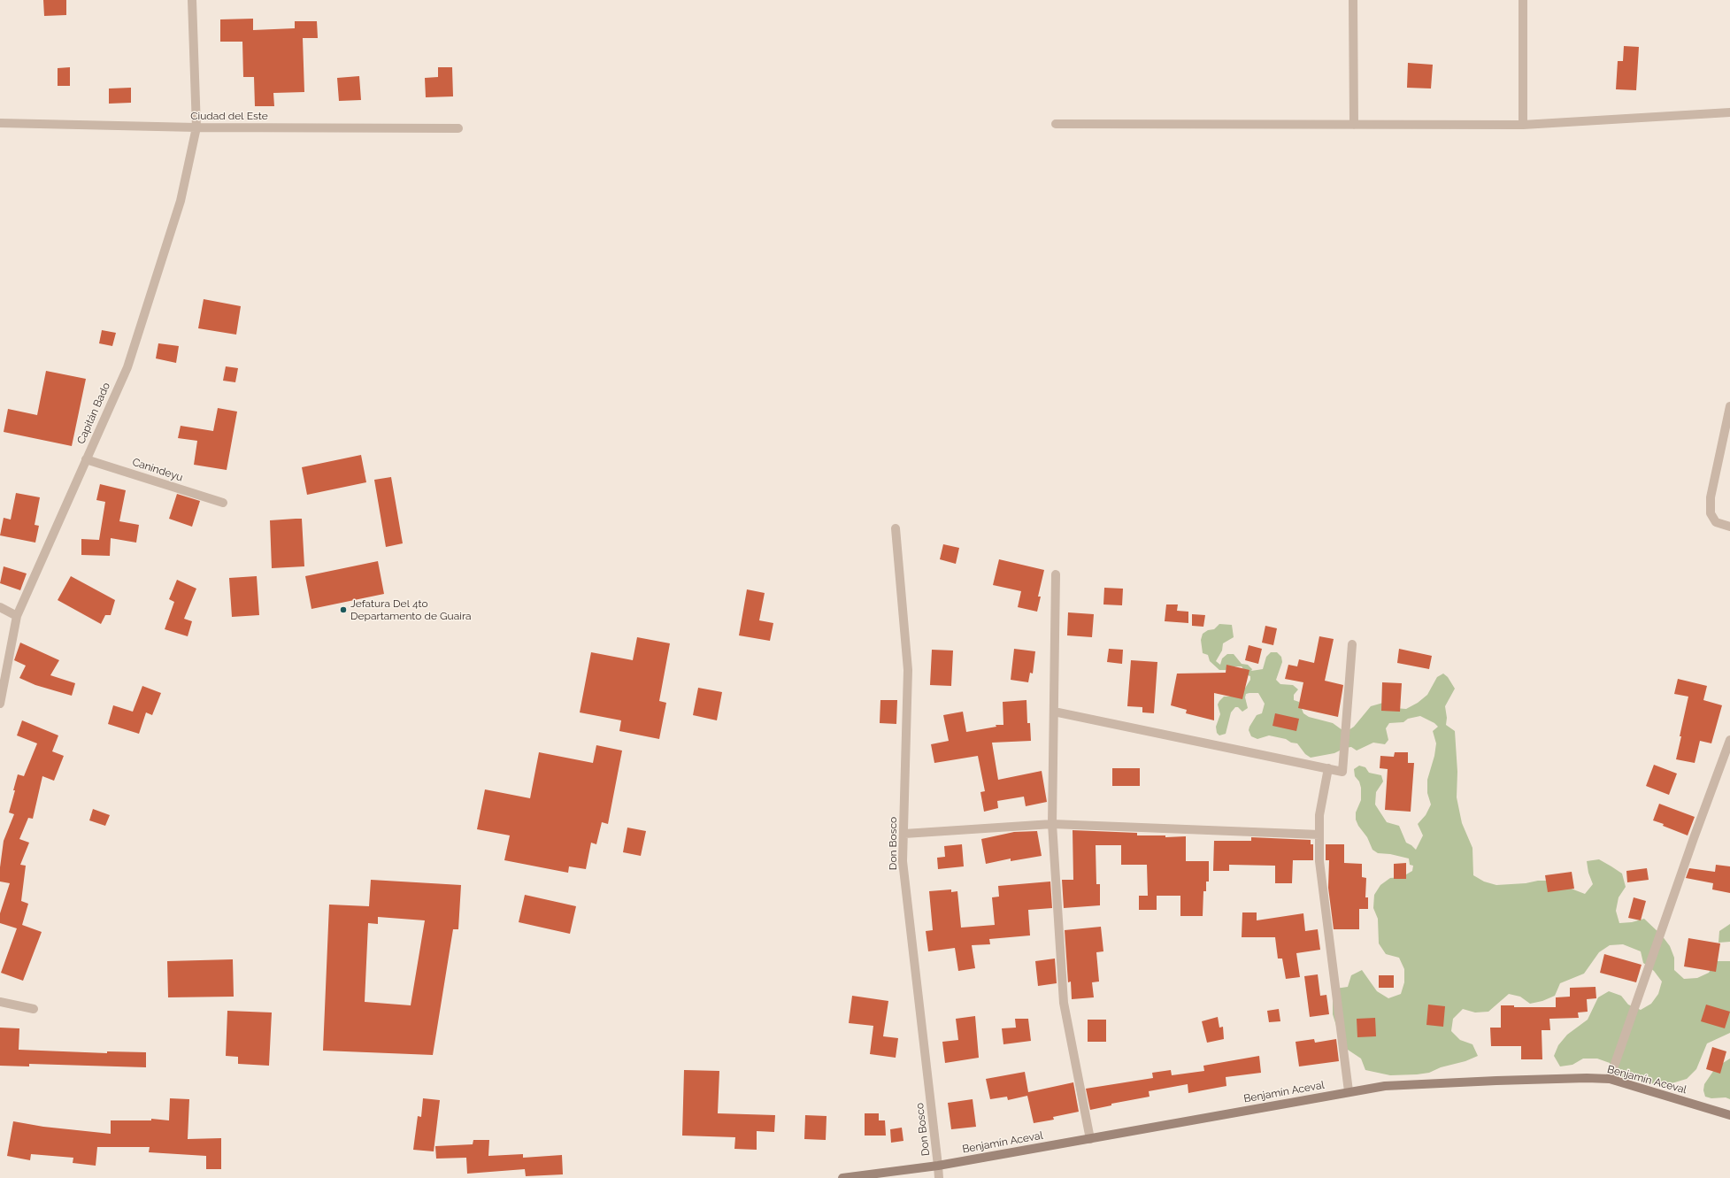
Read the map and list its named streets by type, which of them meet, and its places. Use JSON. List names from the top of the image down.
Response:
{
  "streets": {
    "street": [
      "Ciudad del Este",
      "Capitán Bado",
      "Canindeyu",
      "Don Bosco",
      "Benjamín Aceval"
    ]
  },
  "crossings": [
    ["Ciudad del Este", "Capitán Bado"],
    ["Capitán Bado", "Canindeyu"],
    ["Don Bosco", "Benjamín Aceval"]
  ],
  "places": ["Jefatura Del 4to Departamento de Guaira"]
}
